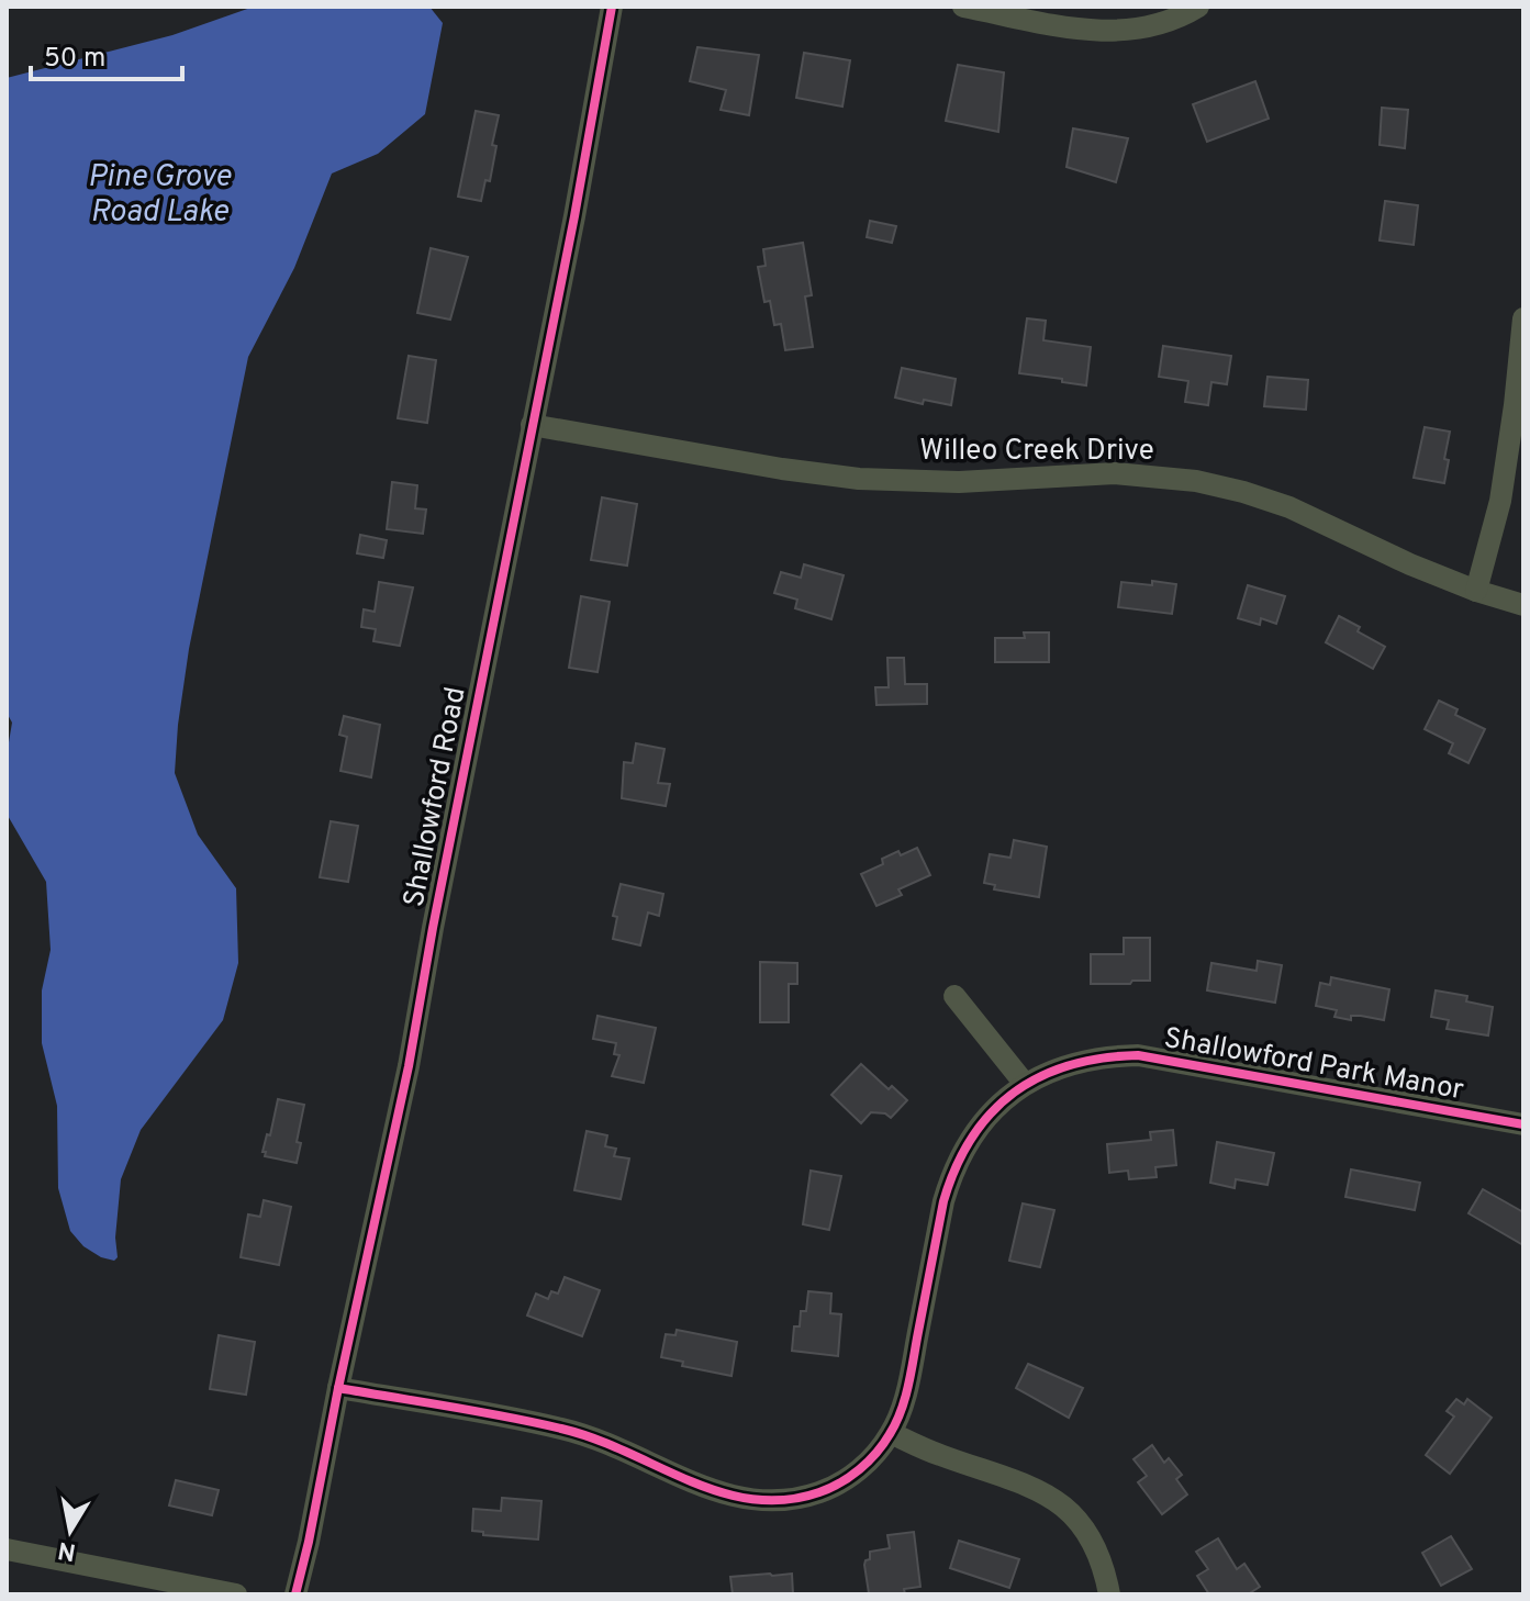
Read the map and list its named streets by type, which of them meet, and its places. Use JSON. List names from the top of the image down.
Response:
{
  "streets": {
    "street": ["Willeo Creek Drive", "Shallowford Road", "Shallowford Park Manor"]
  },
  "crossings": [
    ["Willeo Creek Drive", "Shallowford Road"],
    ["Shallowford Road", "Shallowford Park Manor"]
  ],
  "water": ["Pine Grove Road Lake"],
  "scale_bar": "50 m",
  "north": "bottom"
}
